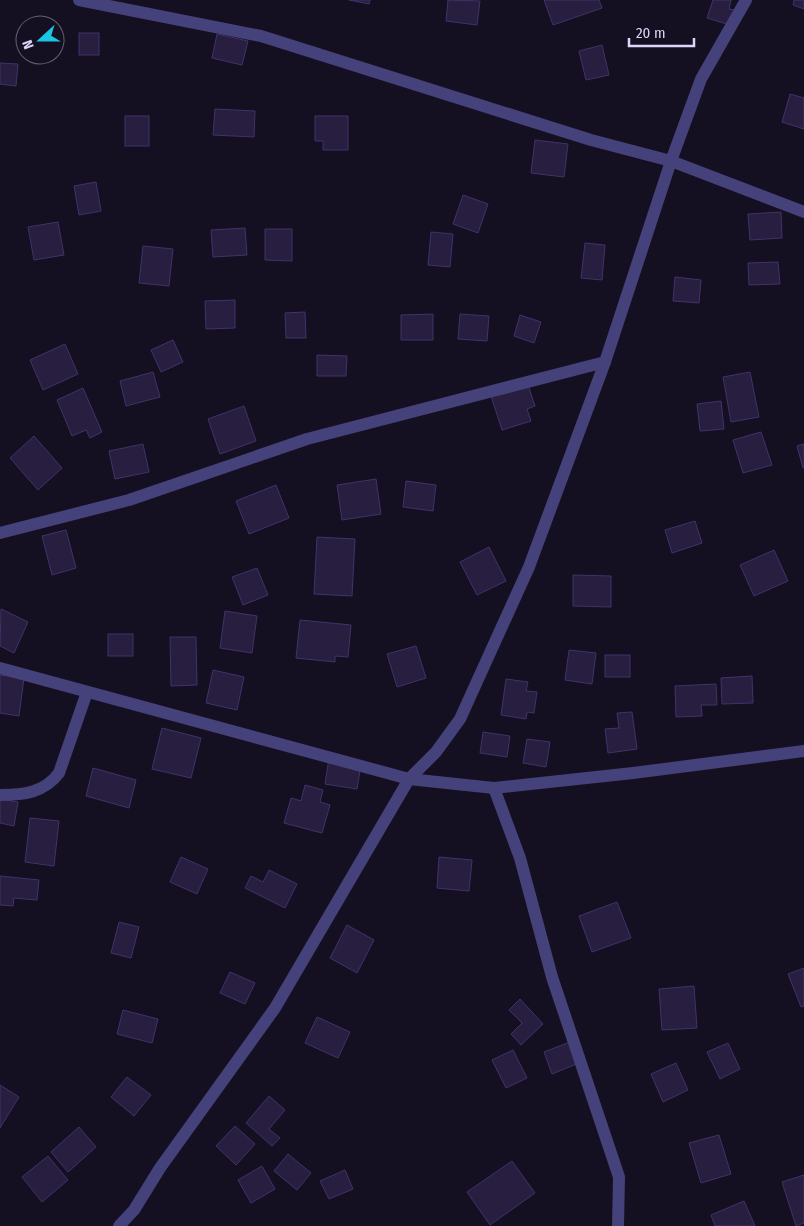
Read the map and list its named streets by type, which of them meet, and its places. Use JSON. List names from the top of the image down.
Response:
{
  "scale_bar": "20 m",
  "north": "left"
}
